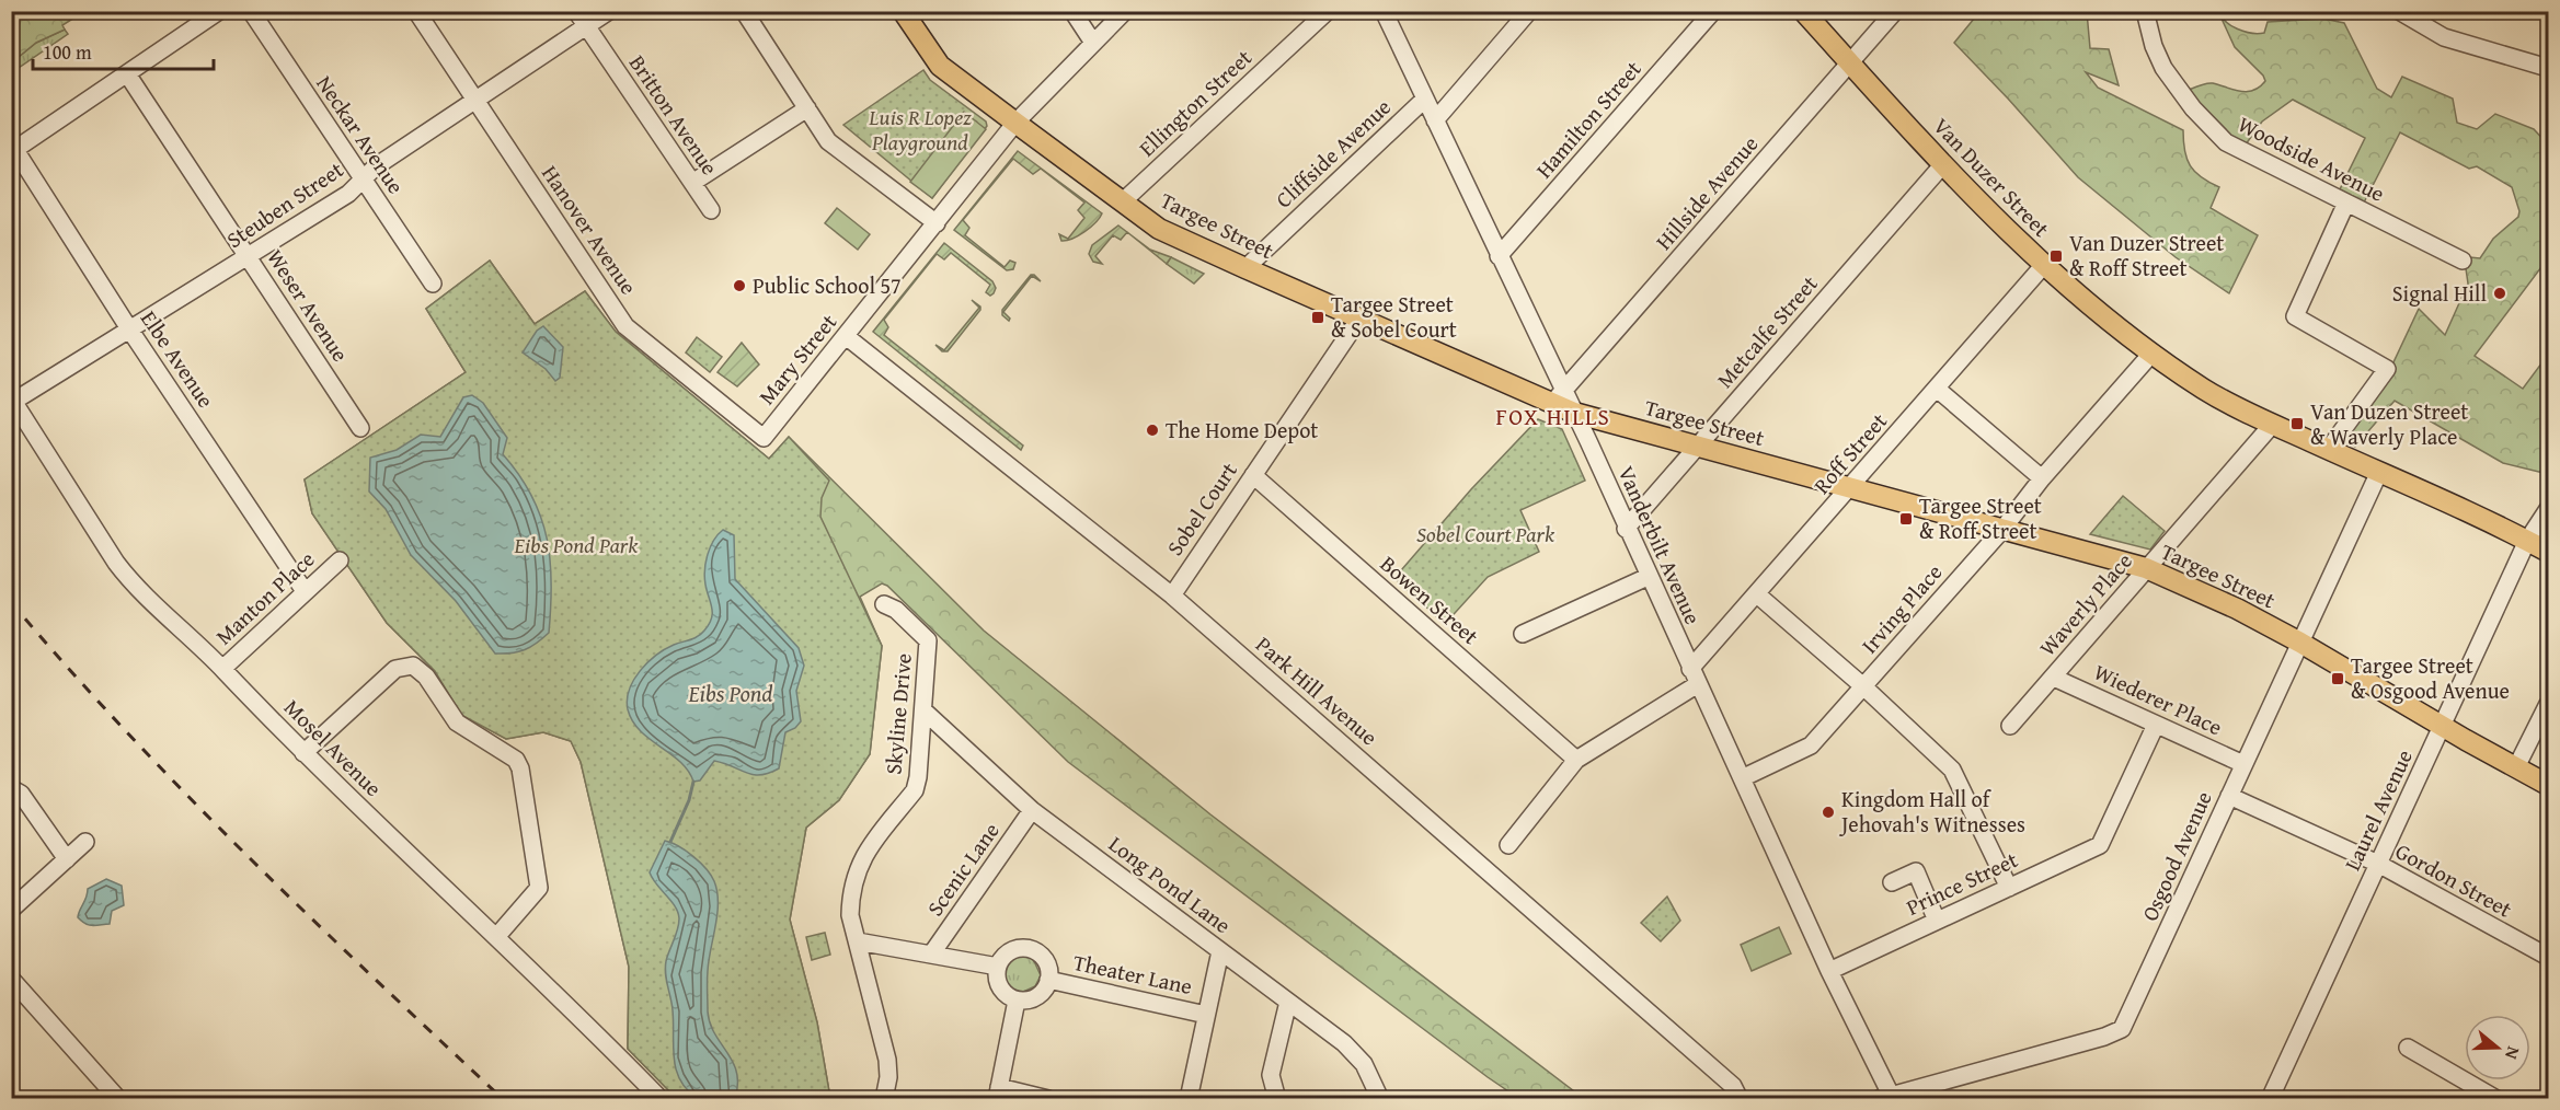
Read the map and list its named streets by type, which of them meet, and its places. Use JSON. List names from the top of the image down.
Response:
{
  "streets": {
    "main road": ["Van Duzer Street", "Targee Street"],
    "street": [
      "Ellington Street",
      "Britton Avenue",
      "Hamilton Street",
      "Neckar Avenue",
      "Cliffside Avenue",
      "Woodside Avenue",
      "Hillside Avenue",
      "Steuben Street",
      "Hanover Avenue",
      "Weser Avenue",
      "Metcalfe Street",
      "Elbe Avenue",
      "Mary Street",
      "Roff Street",
      "Sobel Court",
      "Vanderbilt Avenue",
      "Manton Place",
      "Bowen Street",
      "Waverly Place",
      "Irving Place",
      "Park Hill Avenue",
      "Wiederer Place",
      "Skyline Drive",
      "Mosel Avenue",
      "Laurel Avenue",
      "Osgood Avenue",
      "Scenic Lane",
      "Gordon Street",
      "Prince Street",
      "Long Pond Lane",
      "Theater Lane"
    ]
  },
  "crossings": [
    ["Ellington Street", "Targee Street"],
    ["Britton Avenue", "Steuben Street"],
    ["Neckar Avenue", "Steuben Street"],
    ["Cliffside Avenue", "Targee Street"],
    ["Van Duzer Street", "Hillside Avenue"],
    ["Van Duzer Street", "Metcalfe Street"],
    ["Van Duzer Street", "Roff Street"],
    ["Van Duzer Street", "Waverly Place"],
    ["Van Duzer Street", "Irving Place"],
    ["Van Duzer Street", "Laurel Avenue"],
    ["Van Duzer Street", "Osgood Avenue"],
    ["Hillside Avenue", "Targee Street"],
    ["Steuben Street", "Hanover Avenue"],
    ["Steuben Street", "Weser Avenue"],
    ["Steuben Street", "Elbe Avenue"],
    ["Steuben Street", "Mosel Avenue"],
    ["Targee Street", "Metcalfe Street"],
    ["Targee Street", "Mary Street"],
    ["Targee Street", "Roff Street"],
    ["Targee Street", "Sobel Court"],
    ["Targee Street", "Vanderbilt Avenue"],
    ["Targee Street", "Waverly Place"],
    ["Targee Street", "Irving Place"],
    ["Targee Street", "Laurel Avenue"],
    ["Targee Street", "Osgood Avenue"],
    ["Hanover Avenue", "Mary Street"],
    ["Metcalfe Street", "Vanderbilt Avenue"],
    ["Elbe Avenue", "Manton Place"],
    ["Mary Street", "Park Hill Avenue"],
    ["Roff Street", "Vanderbilt Avenue"],
    ["Roff Street", "Bowen Street"],
    ["Sobel Court", "Bowen Street"],
    ["Sobel Court", "Park Hill Avenue"],
    ["Vanderbilt Avenue", "Irving Place"],
    ["Vanderbilt Avenue", "Osgood Avenue"],
    ["Vanderbilt Avenue", "Prince Street"],
    ["Manton Place", "Mosel Avenue"],
    ["Waverly Place", "Wiederer Place"],
    ["Wiederer Place", "Osgood Avenue"],
    ["Wiederer Place", "Prince Street"],
    ["Skyline Drive", "Long Pond Lane"],
    ["Laurel Avenue", "Gordon Street"],
    ["Osgood Avenue", "Gordon Street"],
    ["Scenic Lane", "Long Pond Lane"]
  ],
  "districts": ["FOX HILLS"],
  "water": ["Eibs Pond"],
  "parks": ["Luis R Lopez Playground", "Sobel Court Park", "Eibs Pond Park"],
  "places": {
    "transit": [
      "Van Duzer Street & Roff Street",
      "Targee Street & Sobel Court",
      "Van Duzen Street & Waverly Place",
      "Targee Street & Roff Street",
      "Targee Street & Osgood Avenue"
    ],
    "other": [
      "Public School 57",
      "Signal Hill",
      "The Home Depot",
      "Kingdom Hall of Jehovah's Witnesses"
    ]
  },
  "scale_bar": "100 m",
  "north": "right"
}
